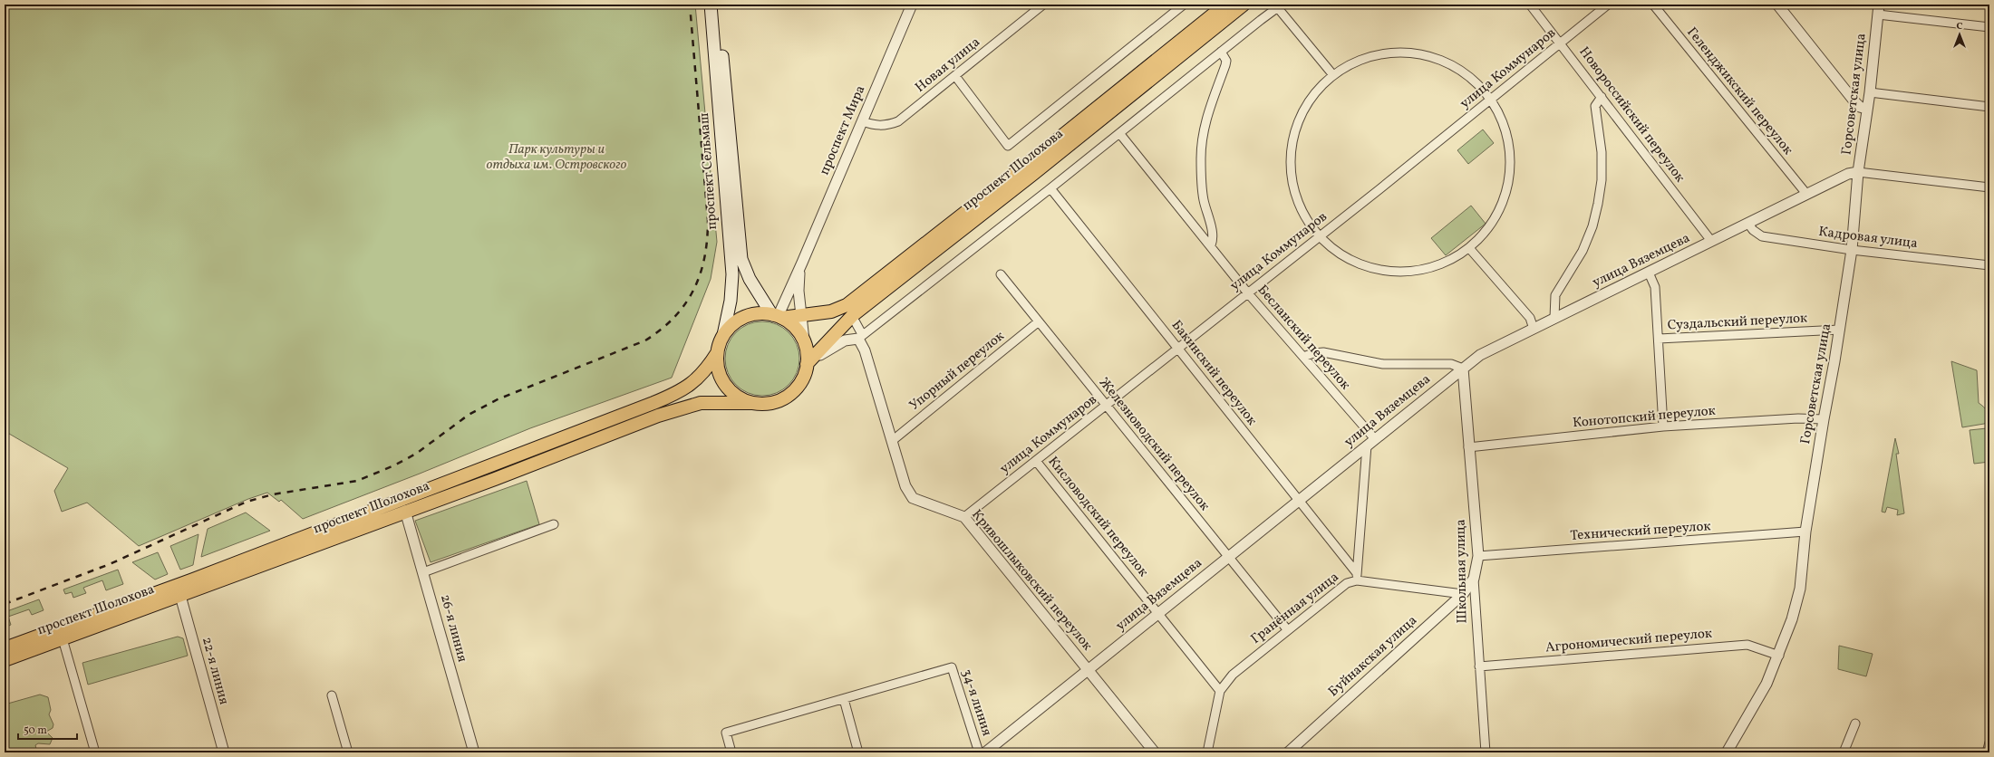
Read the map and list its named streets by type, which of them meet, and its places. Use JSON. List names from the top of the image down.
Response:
{
  "streets": {
    "main road": ["проспект Шолохова", "проспект Сельмаш"],
    "street": [
      "Новая улица",
      "улица Коммунаров",
      "Геленджикский переулок",
      "Горсоветская улица",
      "Новороссийский переулок",
      "проспект Мира",
      "Кадровая улица",
      "улица Вяземцева",
      "Суздальский переулок",
      "Бесланский переулок",
      "Упорный переулок",
      "Бакинский переулок",
      "Конотопский переулок",
      "Железноводский переулок",
      "Кисловодский переулок",
      "Технический переулок",
      "Школьная улица",
      "Кривошлыковский переулок",
      "Гранённая улица",
      "26-я линия",
      "Агрономический переулок",
      "Буйнакская улица",
      "22-я линия",
      "34-я линия"
    ]
  },
  "crossings": [
    ["Новая улица", "проспект Мира"],
    ["улица Коммунаров", "Новороссийский переулок"],
    ["улица Коммунаров", "Бесланский переулок"],
    ["улица Коммунаров", "Бакинский переулок"],
    ["улица Коммунаров", "Железноводский переулок"],
    ["улица Коммунаров", "Кисловодский переулок"],
    ["улица Коммунаров", "Кривошлыковский переулок"],
    ["Геленджикский переулок", "улица Вяземцева"],
    ["Горсоветская улица", "Кадровая улица"],
    ["Горсоветская улица", "улица Вяземцева"],
    ["Горсоветская улица", "Суздальский переулок"],
    ["Горсоветская улица", "Конотопский переулок"],
    ["Горсоветская улица", "Технический переулок"],
    ["Горсоветская улица", "Агрономический переулок"],
    ["Новороссийский переулок", "улица Вяземцева"],
    ["проспект Мира", "проспект Шолохова"],
    ["проспект Мира", "проспект Сельмаш"],
    ["проспект Шолохова", "проспект Сельмаш"],
    ["проспект Шолохова", "26-я линия"],
    ["проспект Шолохова", "22-я линия"],
    ["Кадровая улица", "улица Вяземцева"],
    ["улица Вяземцева", "Бесланский переулок"],
    ["улица Вяземцева", "Бакинский переулок"],
    ["улица Вяземцева", "Железноводский переулок"],
    ["улица Вяземцева", "Кисловодский переулок"],
    ["улица Вяземцева", "Школьная улица"],
    ["улица Вяземцева", "Кривошлыковский переулок"],
    ["Упорный переулок", "Железноводский переулок"],
    ["Упорный переулок", "Кривошлыковский переулок"],
    ["Бакинский переулок", "Гранённая улица"],
    ["Конотопский переулок", "Школьная улица"],
    ["Железноводский переулок", "Гранённая улица"],
    ["Кисловодский переулок", "Гранённая улица"],
    ["Технический переулок", "Школьная улица"],
    ["Школьная улица", "Агрономический переулок"],
    ["Школьная улица", "Буйнакская улица"],
    ["Гранённая улица", "Буйнакская улица"]
  ],
  "parks": ["Парк культуры и отдыха им. Островского"],
  "scale_bar": "50 m",
  "north": "top"
}
